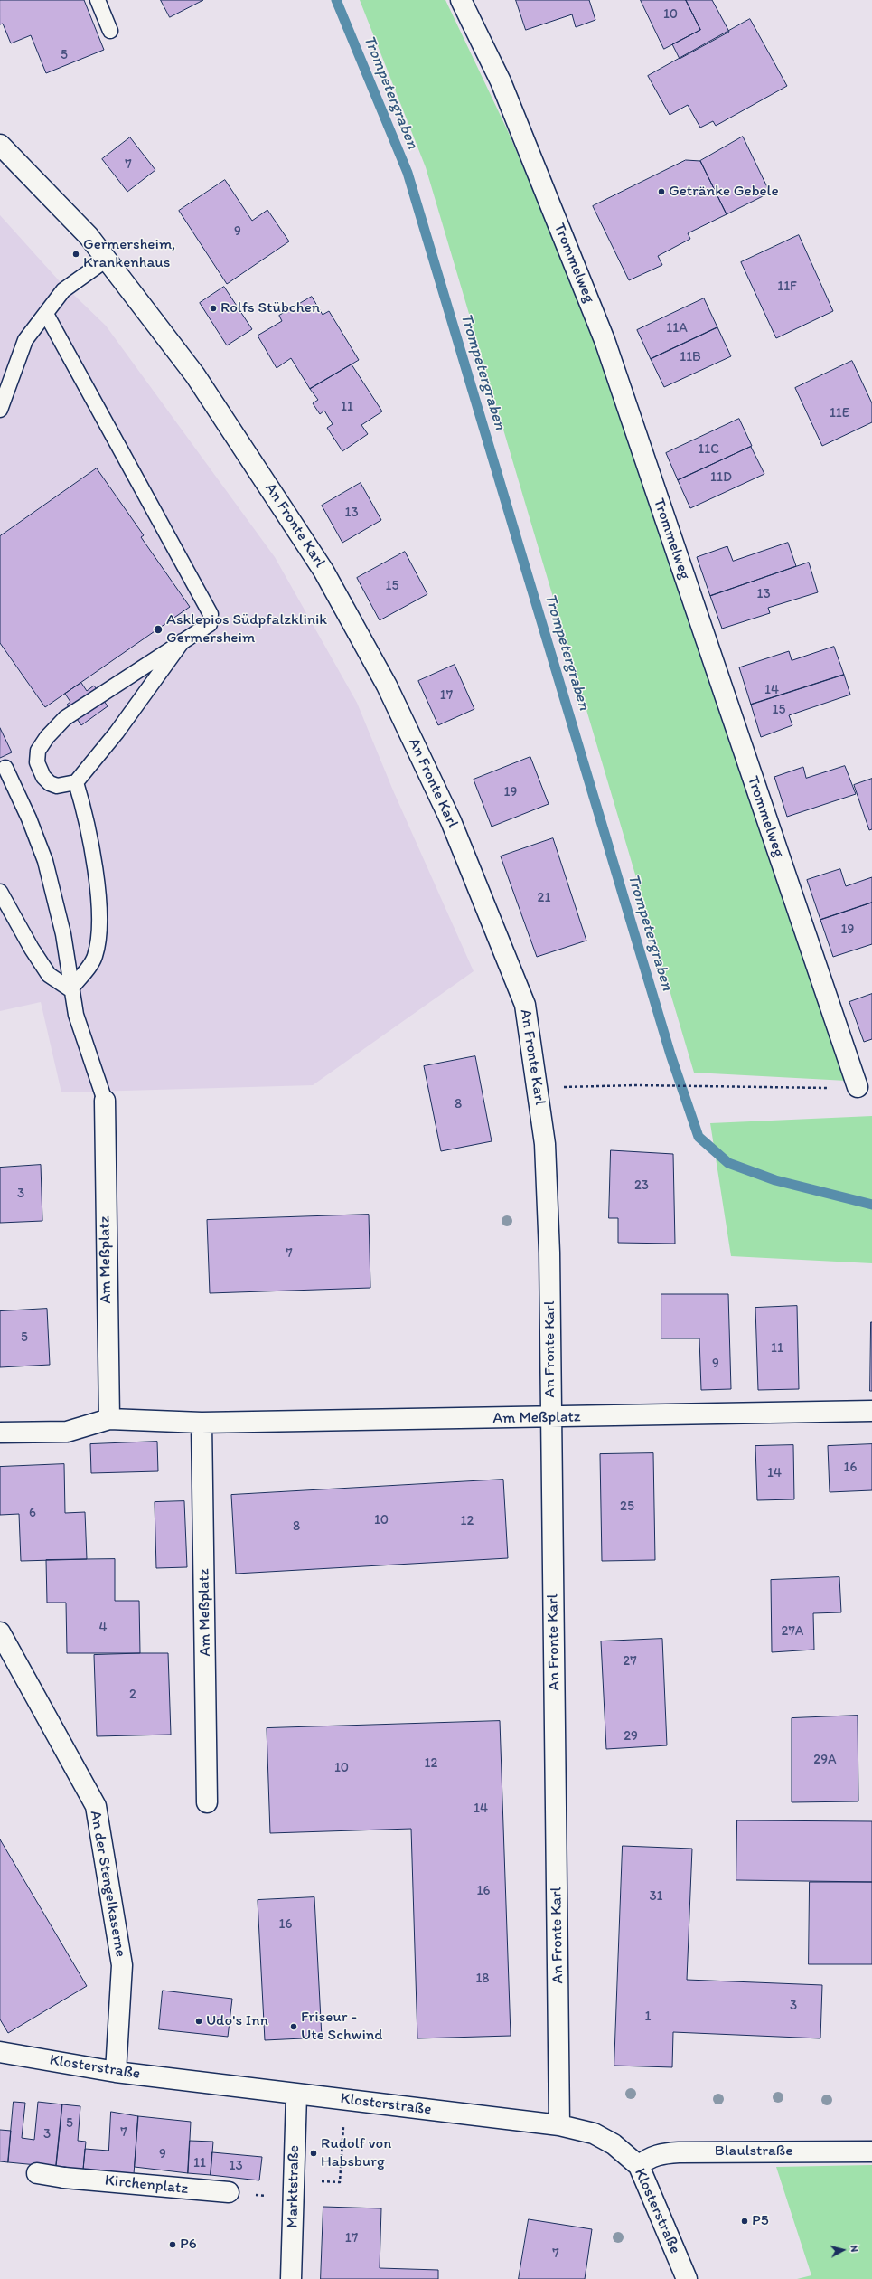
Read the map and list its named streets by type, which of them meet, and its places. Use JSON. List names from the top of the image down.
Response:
{
  "streets": {
    "street": [
      "Trommelweg",
      "An Fronte Karl",
      "Am Meßplatz",
      "An der Stengelkaserne",
      "Klosterstraße",
      "Blaulstraße",
      "Kirchenplatz",
      "Marktstraße"
    ]
  },
  "crossings": [
    ["An Fronte Karl", "Am Meßplatz"],
    ["An Fronte Karl", "Klosterstraße"],
    ["An der Stengelkaserne", "Klosterstraße"],
    ["Klosterstraße", "Blaulstraße"],
    ["Klosterstraße", "Marktstraße"]
  ],
  "water": ["Trompetergraben"],
  "places": [
    "Getränke Gebele",
    "Germersheim, Krankenhaus",
    "Rolfs Stübchen",
    "Asklepios Südpfalzklinik Germersheim",
    "Udo's Inn",
    "Friseur - Ute Schwind",
    "Rudolf von Habsburg",
    "P5",
    "P6"
  ],
  "house_numbers": [
    "10",
    "5",
    "7",
    "9",
    "11F",
    "11A",
    "11B",
    "11",
    "11E",
    "11C",
    "11D",
    "13",
    "15",
    "13",
    "14",
    "17",
    "15",
    "19",
    "21",
    "19",
    "8",
    "23",
    "3",
    "7",
    "5",
    "11",
    "9",
    "16",
    "14",
    "25",
    "6",
    "10",
    "12",
    "8",
    "4",
    "27A",
    "27",
    "2",
    "29",
    "29A",
    "12",
    "10",
    "14",
    "16",
    "31",
    "16",
    "18",
    "3",
    "1",
    "5",
    "7",
    "3",
    "9",
    "11",
    "13",
    "17",
    "7"
  ],
  "north": "right"
}
